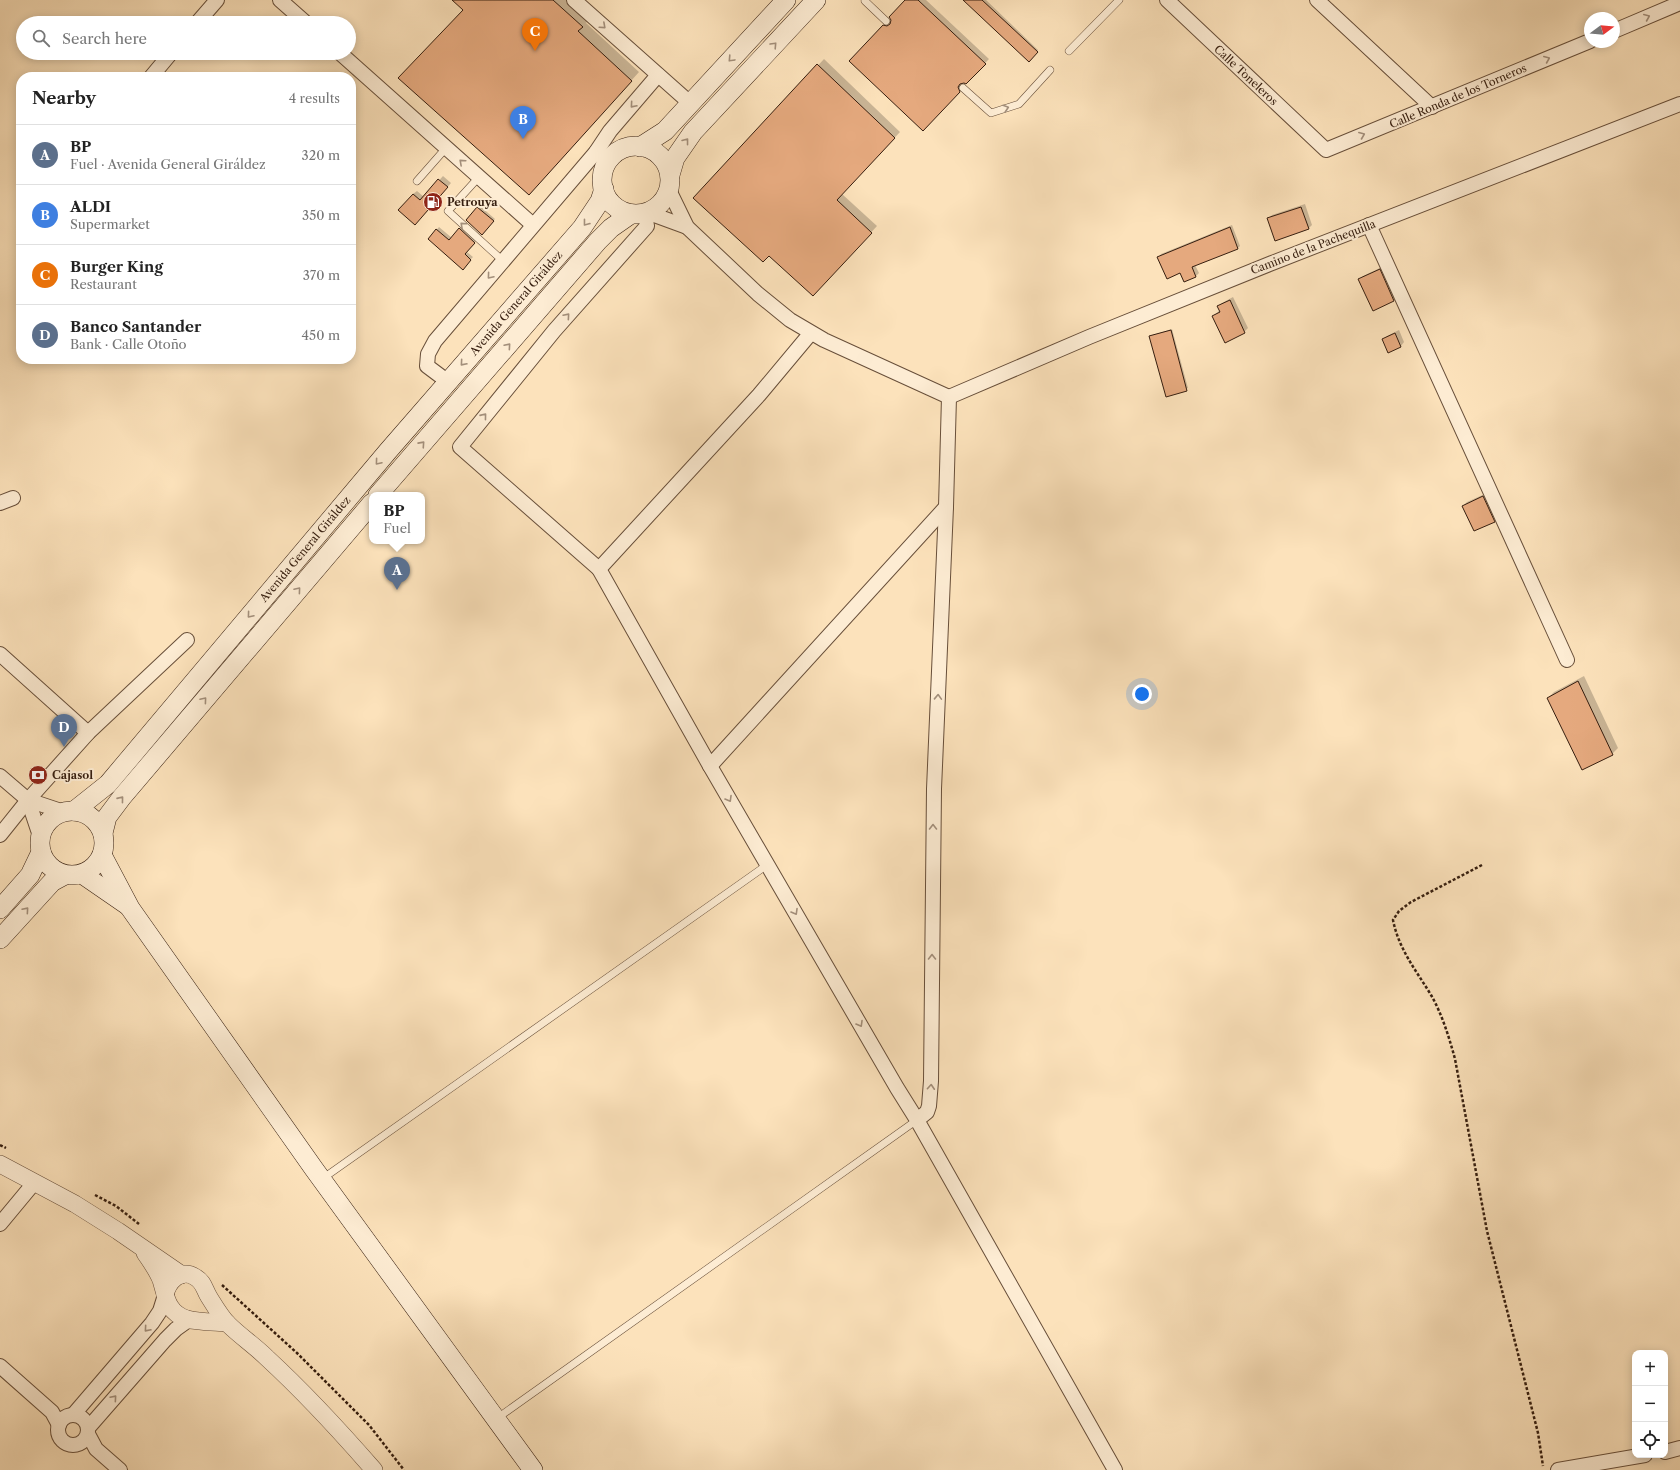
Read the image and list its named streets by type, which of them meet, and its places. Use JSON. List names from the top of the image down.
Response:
{
  "streets": {
    "main road": ["Avenida General Giráldez"],
    "street": ["Calle Toneleros", "Calle Ronda de los Torneros", "Camino de la Pachequilla"]
  },
  "crossings": [
    ["Calle Toneleros", "Calle Ronda de los Torneros"]
  ],
  "one_way": ["Calle Ronda de los Torneros"],
  "places": {
    "fuel station": ["Petrouya"],
    "bank": ["Cajasol"]
  },
  "north": "right",
  "page": {
    "search": "Search here",
    "pins": [
      "C",
      "B",
      "A",
      "D"
    ],
    "heading": ["Nearby", "4 results"],
    "list": [
      {
        "mark": "A",
        "name": "BP",
        "note": "Fuel · Avenida General Giráldez",
        "value": "320 m"
      },
      {
        "mark": "B",
        "name": "ALDI",
        "note": "Supermarket",
        "value": "350 m"
      },
      {
        "mark": "C",
        "name": "Burger King",
        "note": "Restaurant",
        "value": "370 m"
      },
      {
        "mark": "D",
        "name": "Banco Santander",
        "note": "Bank · Calle Otoño",
        "value": "450 m"
      }
    ],
    "popup": ["BP", "Fuel"],
    "map_buttons": ["+", "−"]
  }
}
